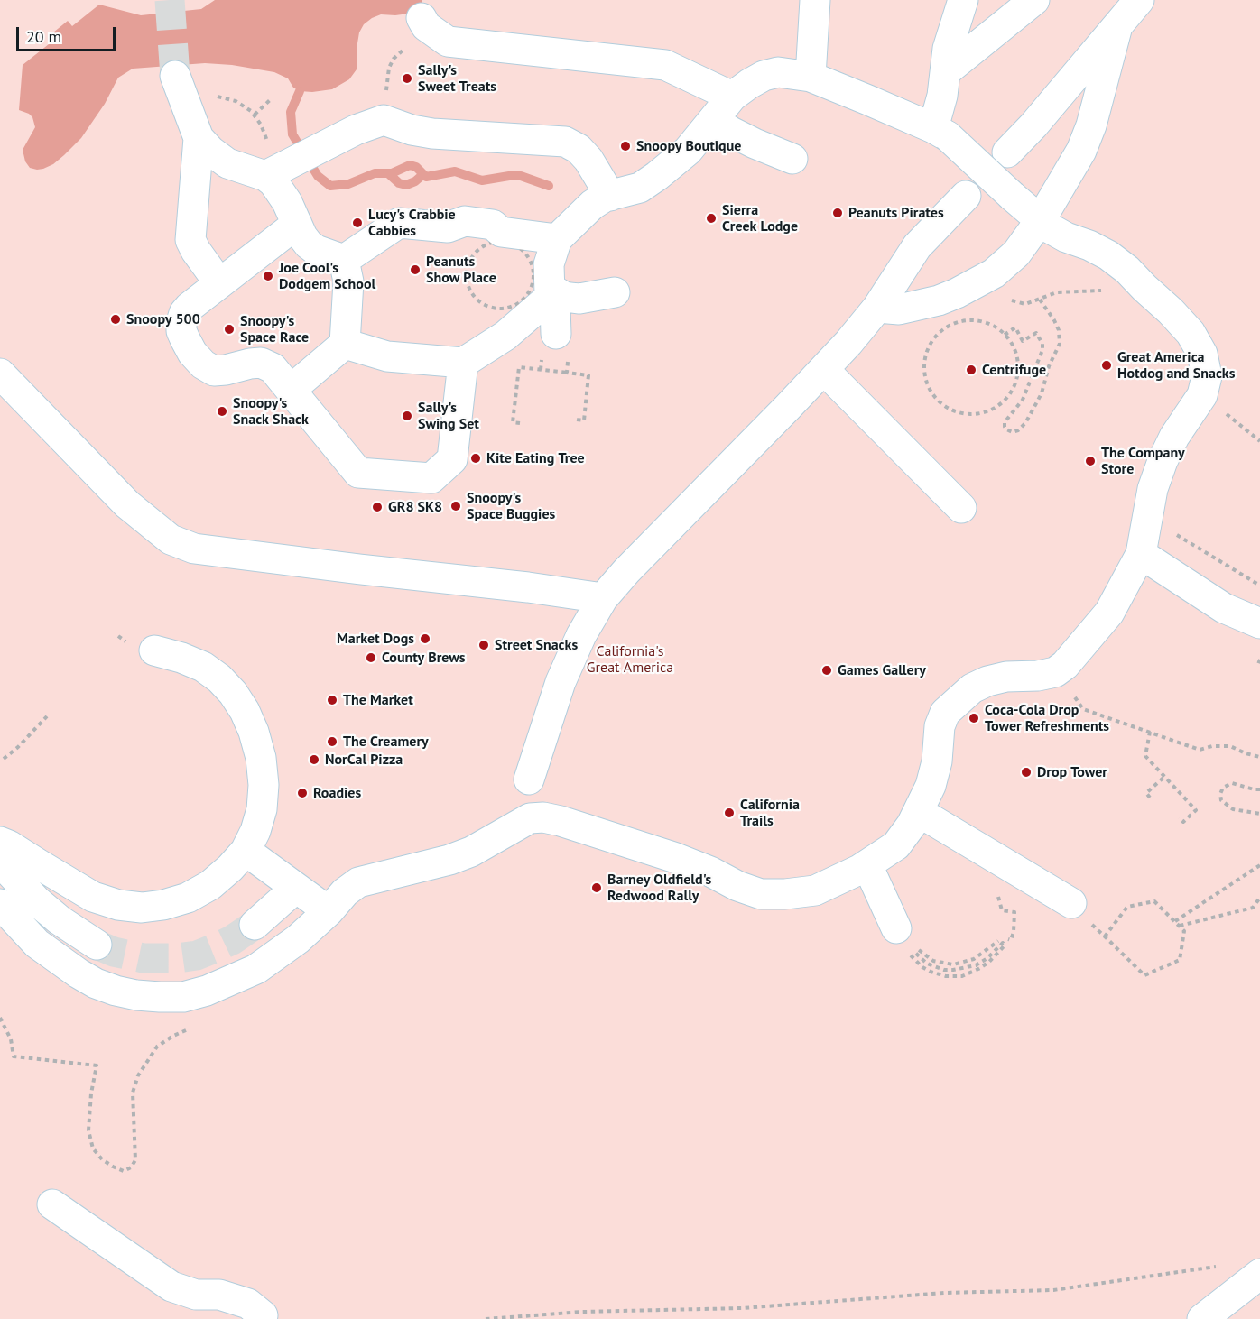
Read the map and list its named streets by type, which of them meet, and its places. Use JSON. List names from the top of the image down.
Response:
{
  "parks": ["California's Great America"],
  "places": [
    "Sally's Sweet Treats",
    "Snoopy Boutique",
    "Peanuts Pirates",
    "Sierra Creek Lodge",
    "Lucy's Crabbie Cabbies",
    "Peanuts Show Place",
    "Joe Cool's Dodgem School",
    "Snoopy 500",
    "Snoopy's Space Race",
    "Great America Hotdog and Snacks",
    "Centrifuge",
    "Snoopy's Snack Shack",
    "Sally's Swing Set",
    "Kite Eating Tree",
    "The Company Store",
    "Snoopy's Space Buggies",
    "GR8 SK8",
    "Market Dogs",
    "Street Snacks",
    "County Brews",
    "Games Gallery",
    "The Market",
    "Coca-Cola Drop Tower Refreshments",
    "The Creamery",
    "NorCal Pizza",
    "Drop Tower",
    "Roadies",
    "California Trails",
    "Barney Oldfield's Redwood Rally"
  ],
  "scale_bar": "20 m"
}
